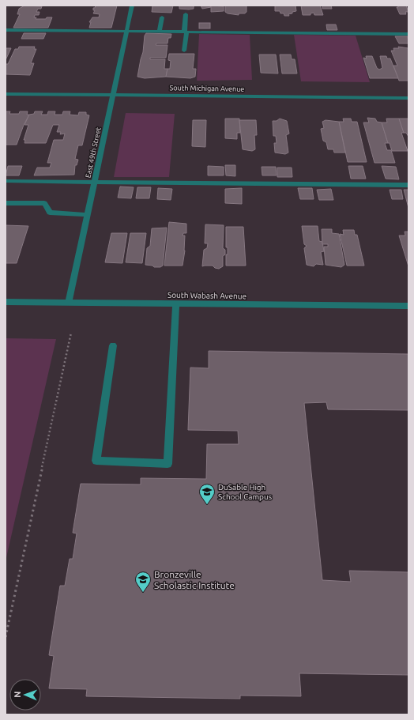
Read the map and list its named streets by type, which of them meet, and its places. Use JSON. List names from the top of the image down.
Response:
{
  "streets": {
    "street": ["South Michigan Avenue", "East 49th Street", "South Wabash Avenue"]
  },
  "crossings": [
    ["South Michigan Avenue", "East 49th Street"],
    ["East 49th Street", "South Wabash Avenue"]
  ],
  "places": {
    "school or university": ["DuSable High School Campus", "Bronzeville Scholastic Institute"]
  },
  "north": "left"
}
